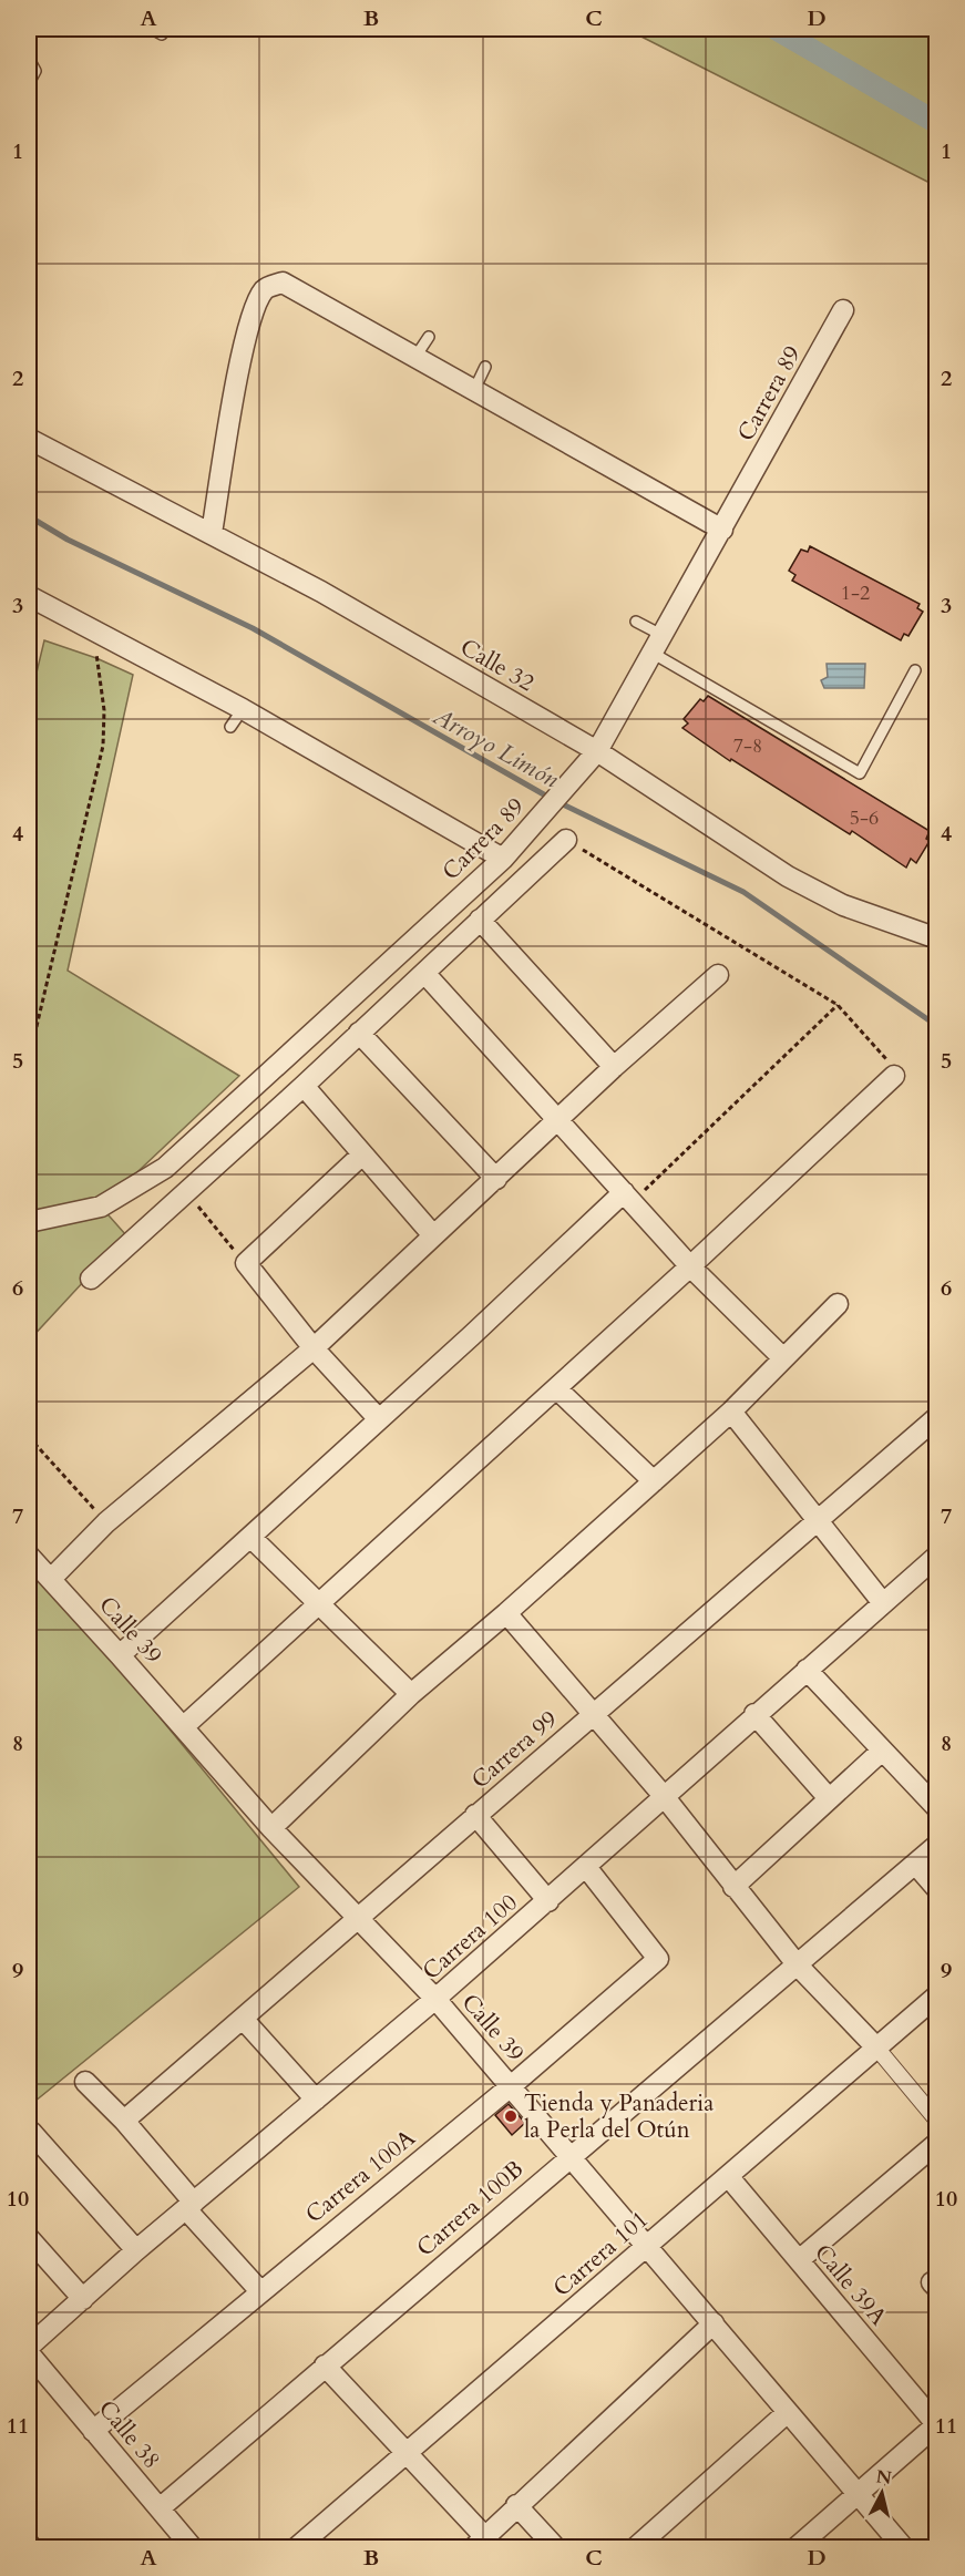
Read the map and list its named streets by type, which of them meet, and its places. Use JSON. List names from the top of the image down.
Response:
{
  "streets": {
    "street": [
      "Carrera 89",
      "Calle 32",
      "Calle 39",
      "Carrera 99",
      "Carrera 100",
      "Carrera 100A",
      "Carrera 100B",
      "Carrera 101",
      "Calle 39A",
      "Calle 38"
    ]
  },
  "crossings": [
    ["Carrera 89", "Calle 32"],
    ["Calle 39", "Carrera 99"],
    ["Calle 39", "Carrera 100"],
    ["Calle 39", "Carrera 100A"],
    ["Calle 39", "Carrera 100B"],
    ["Calle 39", "Carrera 101"],
    ["Carrera 100", "Carrera 100A"],
    ["Carrera 100A", "Calle 38"],
    ["Carrera 100B", "Calle 38"],
    ["Carrera 101", "Calle 39A"]
  ],
  "water": ["Arroyo Limón"],
  "places": ["Tienda y Panaderia la Perla del Otún"],
  "house_numbers": ["1-2", "7-8", "5-6"],
  "north": "top",
  "grid": {
    "columns": [
      "A",
      "B",
      "C",
      "D"
    ],
    "rows": [
      "1",
      "2",
      "3",
      "4",
      "5",
      "6",
      "7",
      "8",
      "9",
      "10",
      "11"
    ]
  }
}
